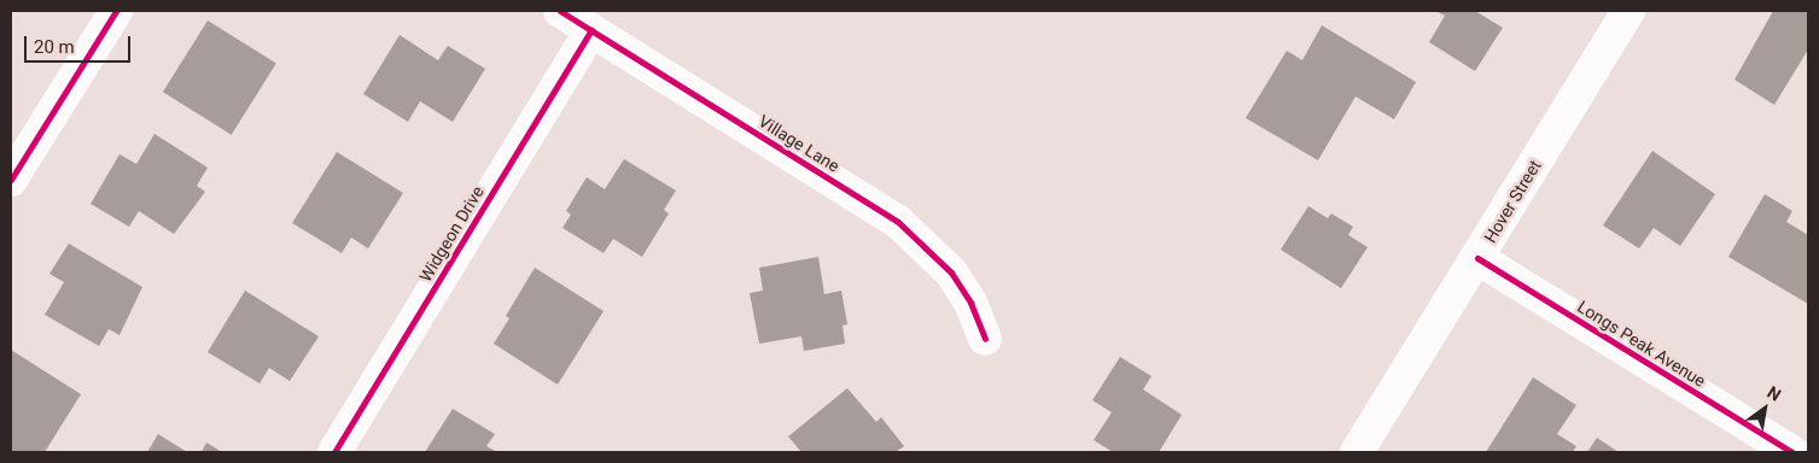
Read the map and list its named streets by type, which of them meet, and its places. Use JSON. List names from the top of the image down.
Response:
{
  "streets": {
    "street": [
      "Village Lane",
      "Hover Street",
      "Widgeon Drive",
      "Longs Peak Avenue"
    ]
  },
  "crossings": [
    ["Village Lane", "Widgeon Drive"],
    ["Hover Street", "Longs Peak Avenue"]
  ],
  "scale_bar": "20 m",
  "north": "top right"
}
